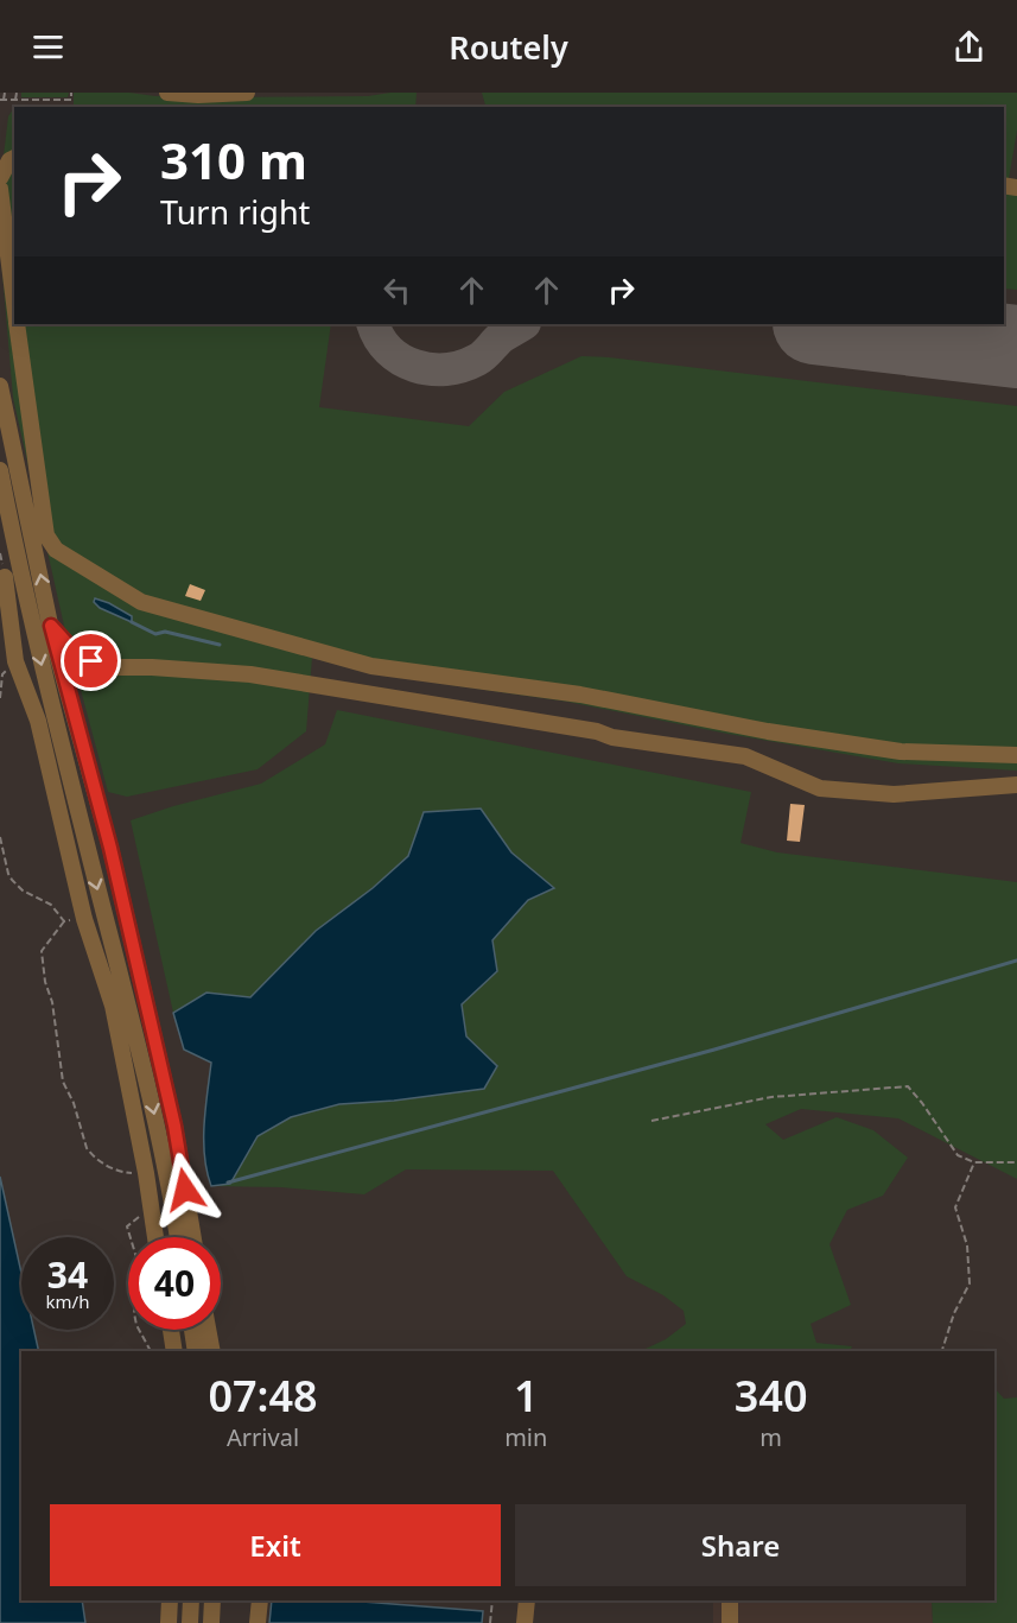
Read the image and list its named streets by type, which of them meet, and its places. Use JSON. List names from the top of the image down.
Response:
{
  "page": {
    "header": "Routely",
    "turn": ["310 m", "Turn right"],
    "speed": "34 km/h",
    "limit": "40",
    "eta": [
      "07:48",
      "Arrival",
      "1",
      "min",
      "340",
      "m"
    ],
    "buttons": ["Exit", "Share"]
  }
}
